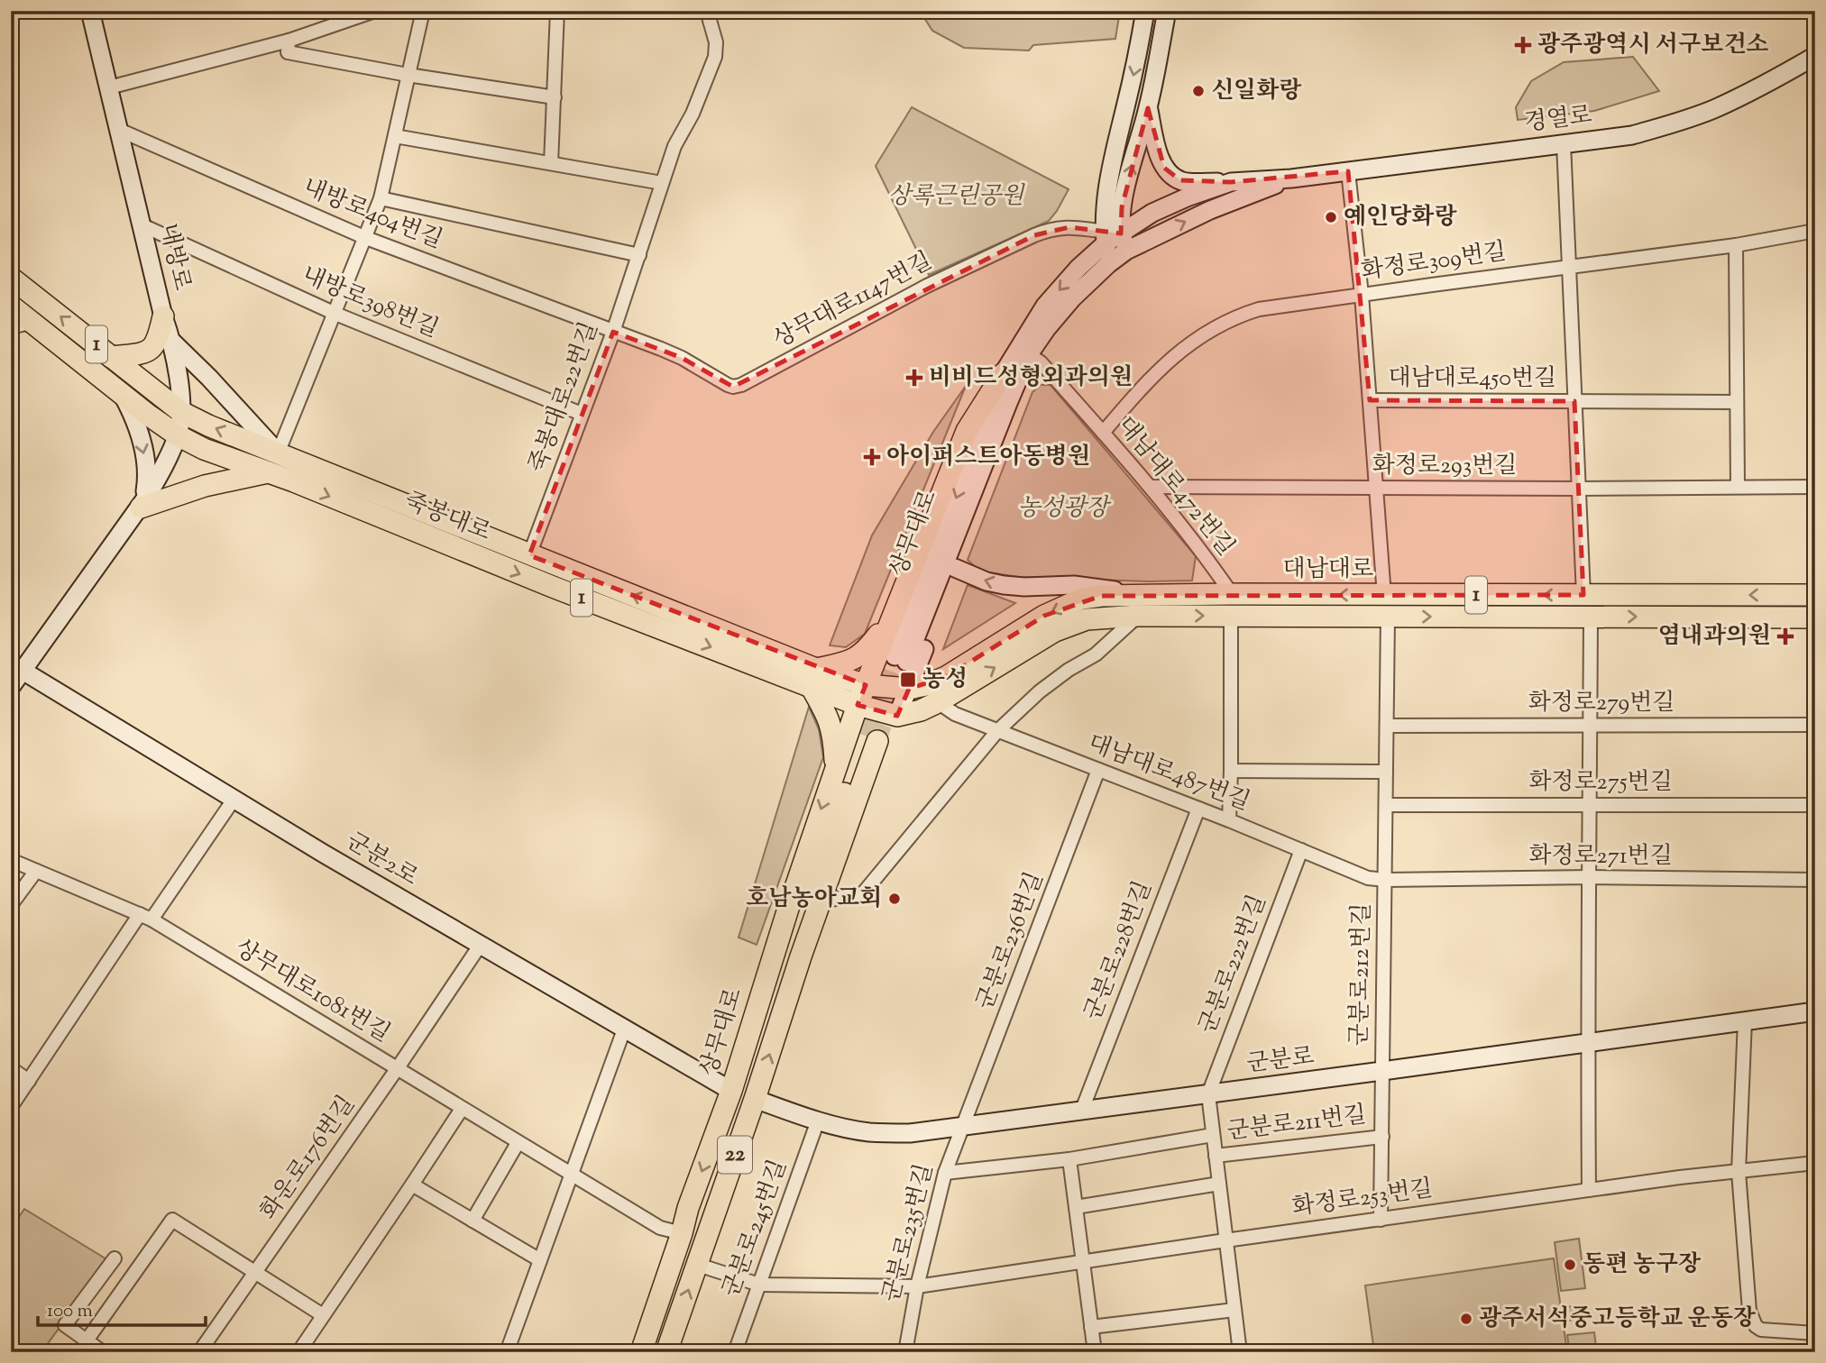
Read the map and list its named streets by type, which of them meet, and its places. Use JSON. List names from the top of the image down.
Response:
{
  "streets": {
    "main road": [
      "1",
      "죽봉대로",
      "상무대로",
      "대남대로",
      "22"
    ],
    "street": [
      "경열로",
      "내방로404번길",
      "내방로",
      "화정로309번길",
      "상무대로1147번길",
      "내방로398번길",
      "대남대로450번길",
      "죽봉대로22번길",
      "화정로293번길",
      "대남대로472번길",
      "화정로279번길",
      "대남대로487번길",
      "화정로275번길",
      "화정로271번길",
      "군분2로",
      "군분로236번길",
      "군분로228번길",
      "군분로222번길",
      "군분로212번길",
      "상무대로1081번길",
      "군분로",
      "군분로211번길",
      "화운로176번길",
      "화정로253번길",
      "군분로245번길",
      "군분로235번길"
    ]
  },
  "crossings": [
    ["경열로", "상무대로1147번길"],
    ["경열로", "대남대로450번길"],
    ["경열로", "상무대로"],
    ["내방로404번길", "내방로"],
    ["내방로404번길", "상무대로1147번길"],
    ["내방로404번길", "죽봉대로22번길"],
    ["내방로", "내방로398번길"],
    ["내방로", "죽봉대로"],
    ["화정로309번길", "대남대로450번길"],
    ["화정로309번길", "대남대로472번길"],
    ["상무대로1147번길", "죽봉대로22번길"],
    ["상무대로1147번길", "상무대로"],
    ["내방로398번길", "죽봉대로22번길"],
    ["대남대로450번길", "화정로293번길"],
    ["대남대로450번길", "대남대로"],
    ["죽봉대로22번길", "죽봉대로"],
    ["화정로293번길", "대남대로472번길"],
    ["대남대로472번길", "상무대로"],
    ["대남대로472번길", "대남대로"],
    ["죽봉대로", "상무대로"],
    ["죽봉대로", "대남대로"],
    ["죽봉대로", "22"],
    ["상무대로", "대남대로"],
    ["상무대로", "군분2로"],
    ["상무대로", "상무대로1081번길"],
    ["상무대로", "군분로"],
    ["상무대로", "22"],
    ["상무대로", "화정로253번길"],
    ["대남대로", "대남대로487번길"],
    ["대남대로", "군분로212번길"],
    ["대남대로", "22"],
    ["화정로279번길", "군분로212번길"],
    ["대남대로487번길", "화정로271번길"],
    ["대남대로487번길", "군분로236번길"],
    ["대남대로487번길", "군분로228번길"],
    ["대남대로487번길", "군분로222번길"],
    ["대남대로487번길", "군분로212번길"],
    ["화정로275번길", "군분로212번길"],
    ["화정로271번길", "군분로212번길"],
    ["군분2로", "화운로176번길"],
    ["군분로236번길", "군분로"],
    ["군분로236번길", "군분로235번길"],
    ["군분로228번길", "군분로"],
    ["군분로222번길", "군분로"],
    ["군분로212번길", "군분로"],
    ["군분로212번길", "군분로211번길"],
    ["상무대로1081번길", "화운로176번길"],
    ["군분로", "군분로211번길"],
    ["군분로", "군분로245번길"],
    ["군분로", "군분로235번길"],
    ["군분로211번길", "화정로253번길"],
    ["화정로253번길", "군분로245번길"],
    ["화정로253번길", "군분로235번길"]
  ],
  "parks": ["상록근린공원", "농성광장"],
  "places": {
    "health": [
      "광주광역시 서구보건소",
      "비비드성형외과의원",
      "아이퍼스트아동병원",
      "염내과의원"
    ],
    "other": [
      "신일화랑",
      "예인당화랑",
      "호남농아교회",
      "동편 농구장",
      "광주서석중고등학교 운동장"
    ],
    "transit": ["농성"]
  },
  "scale_bar": "100 m"
}
